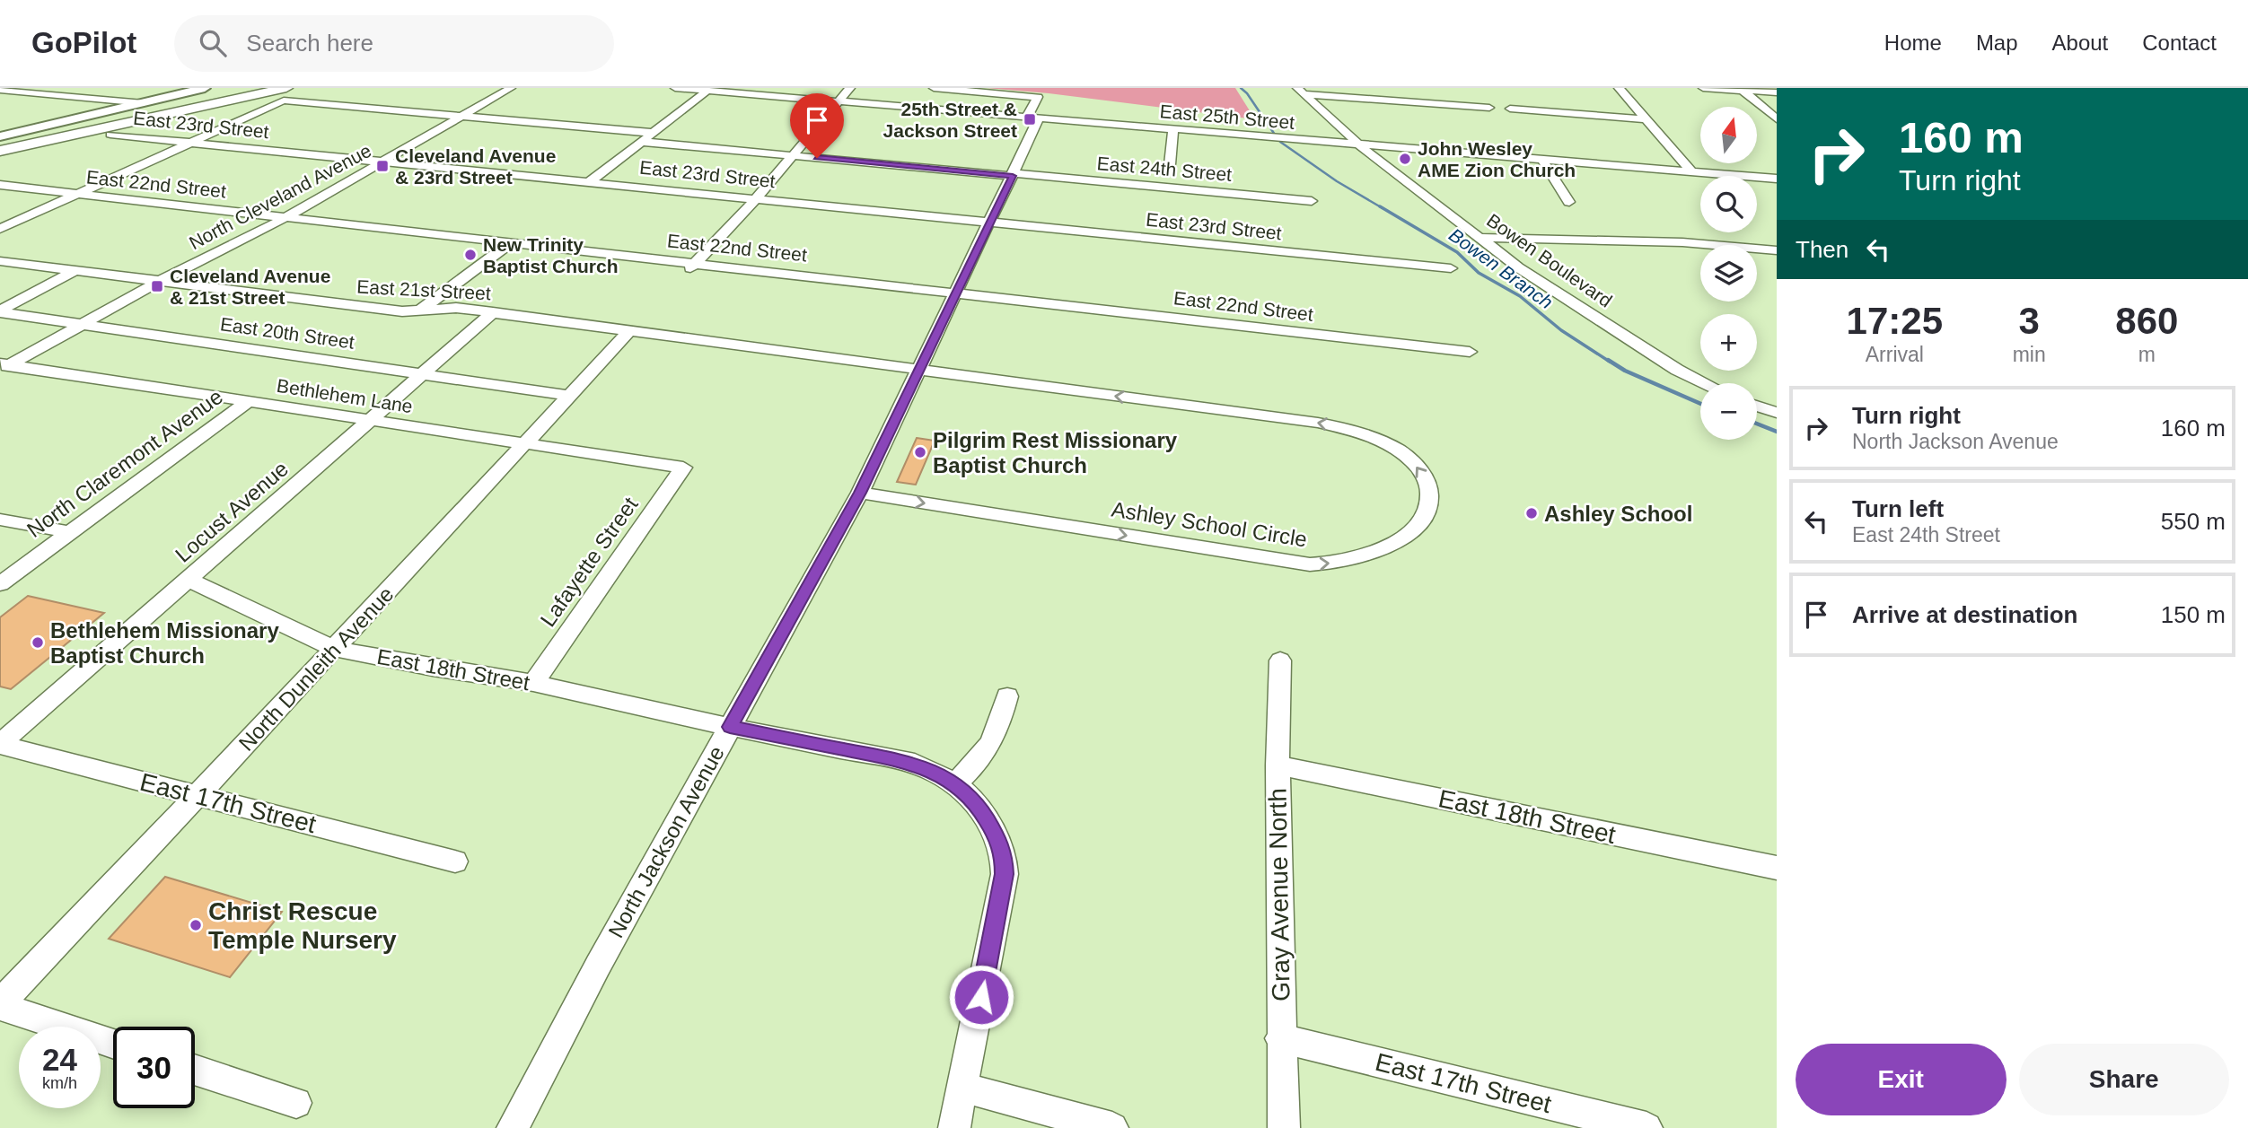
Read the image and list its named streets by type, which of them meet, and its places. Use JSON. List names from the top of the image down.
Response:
{
  "streets": {
    "street": [
      "East 25th Street",
      "East 23rd Street",
      "East 24th Street",
      "East 22nd Street",
      "North Cleveland Avenue",
      "Bowen Boulevard",
      "East 21st Street",
      "East 20th Street",
      "Bethlehem Lane",
      "North Claremont Avenue",
      "Locust Avenue",
      "Ashley School Circle",
      "Lafayette Street",
      "North Dunleith Avenue",
      "East 18th Street",
      "East 17th Street",
      "North Jackson Avenue",
      "Gray Avenue North"
    ]
  },
  "crossings": [
    ["East 25th Street", "Bowen Boulevard"],
    ["East 25th Street", "North Jackson Avenue"],
    ["East 23rd Street", "North Cleveland Avenue"],
    ["East 23rd Street", "North Jackson Avenue"],
    ["East 24th Street", "North Jackson Avenue"],
    ["East 22nd Street", "North Cleveland Avenue"],
    ["East 22nd Street", "North Jackson Avenue"],
    ["North Cleveland Avenue", "East 21st Street"],
    ["North Cleveland Avenue", "East 20th Street"],
    ["North Cleveland Avenue", "Bethlehem Lane"],
    ["East 21st Street", "Locust Avenue"],
    ["East 21st Street", "Ashley School Circle"],
    ["East 21st Street", "North Dunleith Avenue"],
    ["East 21st Street", "North Jackson Avenue"],
    ["East 20th Street", "Locust Avenue"],
    ["East 20th Street", "North Dunleith Avenue"],
    ["Bethlehem Lane", "North Claremont Avenue"],
    ["Bethlehem Lane", "Locust Avenue"],
    ["Bethlehem Lane", "Lafayette Street"],
    ["Bethlehem Lane", "North Dunleith Avenue"],
    ["Locust Avenue", "East 18th Street"],
    ["Locust Avenue", "East 17th Street"],
    ["Ashley School Circle", "North Jackson Avenue"],
    ["Lafayette Street", "East 18th Street"],
    ["North Dunleith Avenue", "East 18th Street"],
    ["North Dunleith Avenue", "East 17th Street"],
    ["East 18th Street", "North Jackson Avenue"],
    ["East 18th Street", "Gray Avenue North"],
    ["East 17th Street", "Gray Avenue North"]
  ],
  "water": ["Bowen Branch"],
  "places": {
    "transit": ["25th Street & Jackson Street", "Cleveland Avenue & 23rd Street", "Cleveland Avenue & 21st Street"],
    "other": [
      "John Wesley AME Zion Church",
      "New Trinity Baptist Church",
      "Pilgrim Rest Missionary Baptist Church",
      "Ashley School",
      "Bethlehem Missionary Baptist Church",
      "Christ Rescue Temple Nursery"
    ]
  },
  "north": "top",
  "page": {
    "header": "GoPilot",
    "search": "Search here",
    "nav": [
      "Home",
      "Map",
      "About",
      "Contact"
    ],
    "turn": ["160 m", "Turn right"],
    "map_buttons": ["+", "−"],
    "then": "Then",
    "eta": [
      "17:25",
      "Arrival",
      "3",
      "min",
      "860",
      "m"
    ],
    "list": [
      {
        "name": "Turn right",
        "note": "North Jackson Avenue",
        "value": "160 m"
      },
      {
        "name": "Turn left",
        "note": "East 24th Street",
        "value": "550 m"
      },
      {
        "name": "Arrive at destination",
        "value": "150 m"
      }
    ],
    "speed": "24 km/h",
    "limit": "30",
    "buttons": ["Exit", "Share"]
  }
}
